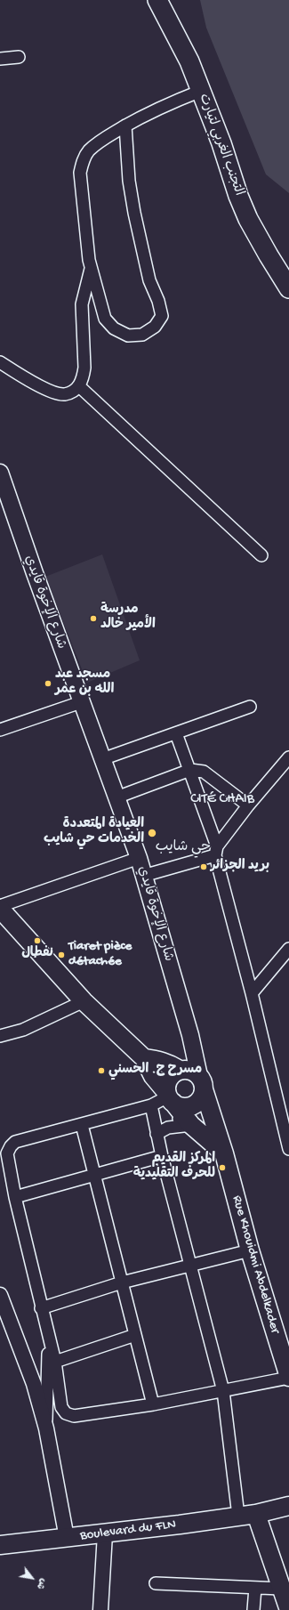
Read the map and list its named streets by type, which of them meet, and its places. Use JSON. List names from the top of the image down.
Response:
{
  "streets": {
    "highway": ["التجنب الغربي لتيارت"],
    "main road": ["شارع الإخوة قايدي", "Rue Khouidmi Abdelkader", "Boulevard du FLN"]
  },
  "crossings": [
    ["شارع الإخوة قايدي", "Rue Khouidmi Abdelkader"]
  ],
  "districts": ["CITÉ CHAIB", "حي شايب"],
  "places": [
    "مدرسة الأمير خالد",
    "مسجد عبد الله بن عمر",
    "العيادة المتعددة الخدمات حي شايب",
    "بريد الجزائر",
    "نفطال",
    "Tiaret pièce détachée",
    "مسرح ح. الحسني",
    "المركز القديم للحرف التقليدية"
  ],
  "north": "bottom right"
}
